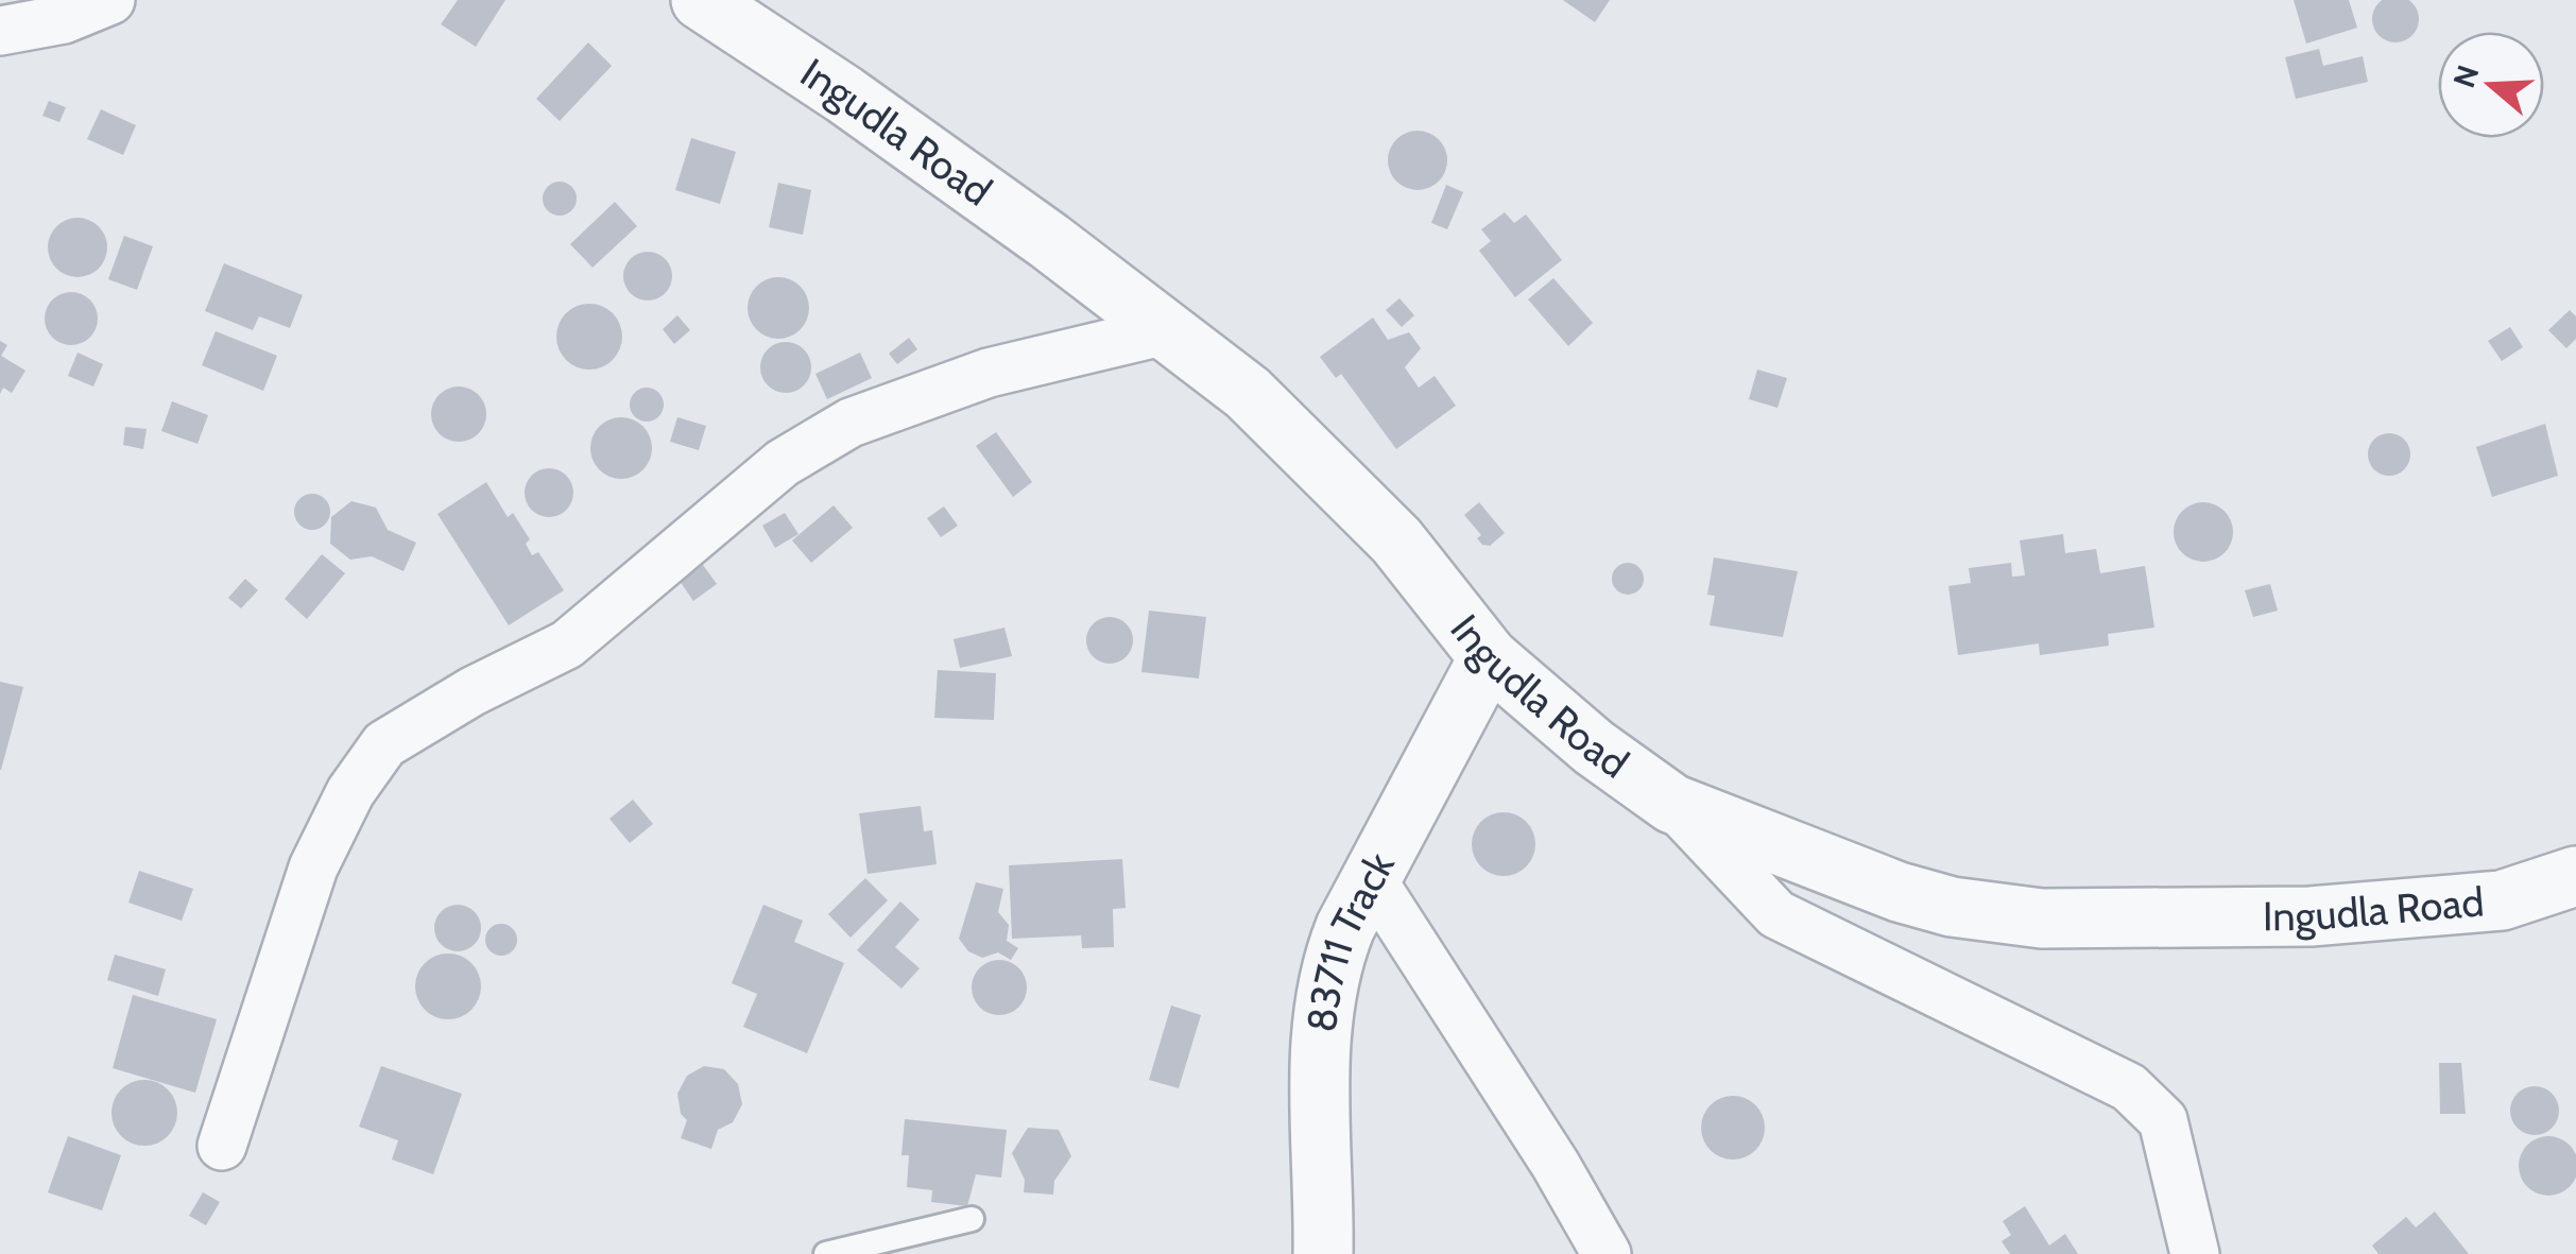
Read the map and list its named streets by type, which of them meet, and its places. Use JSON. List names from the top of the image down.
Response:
{
  "streets": {
    "street": ["Ingudla Road", "83711 Track"]
  },
  "crossings": [
    ["Ingudla Road", "83711 Track"]
  ],
  "north": "left"
}
